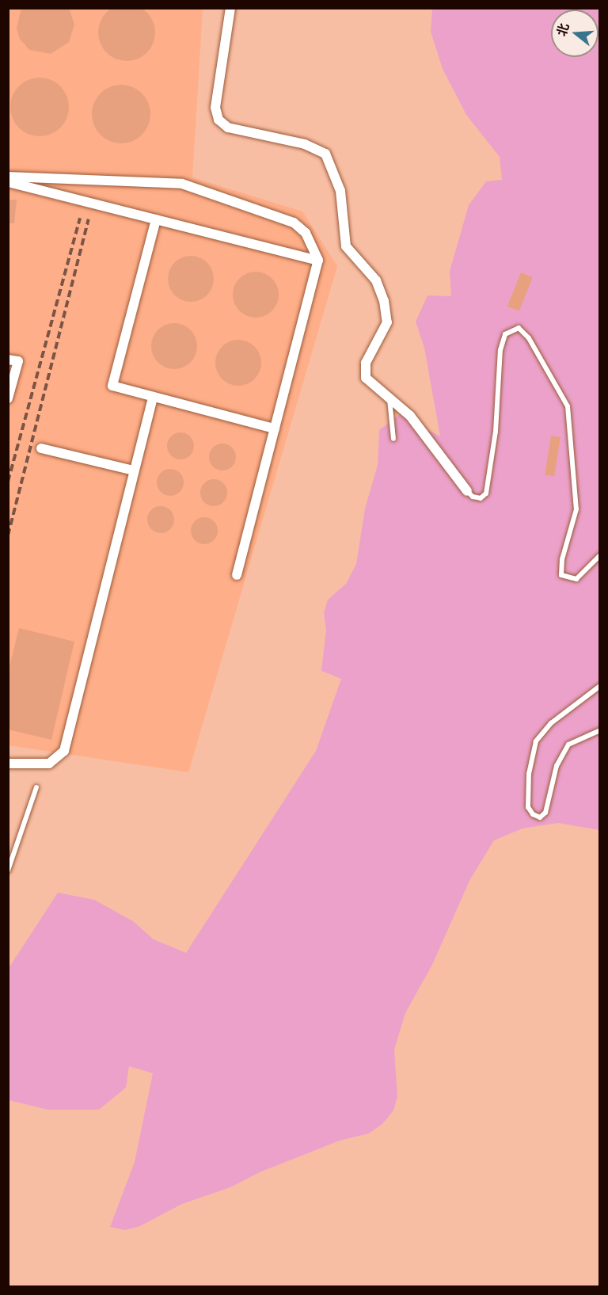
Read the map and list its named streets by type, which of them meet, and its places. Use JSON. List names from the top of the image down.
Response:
{
  "north": "left"
}
